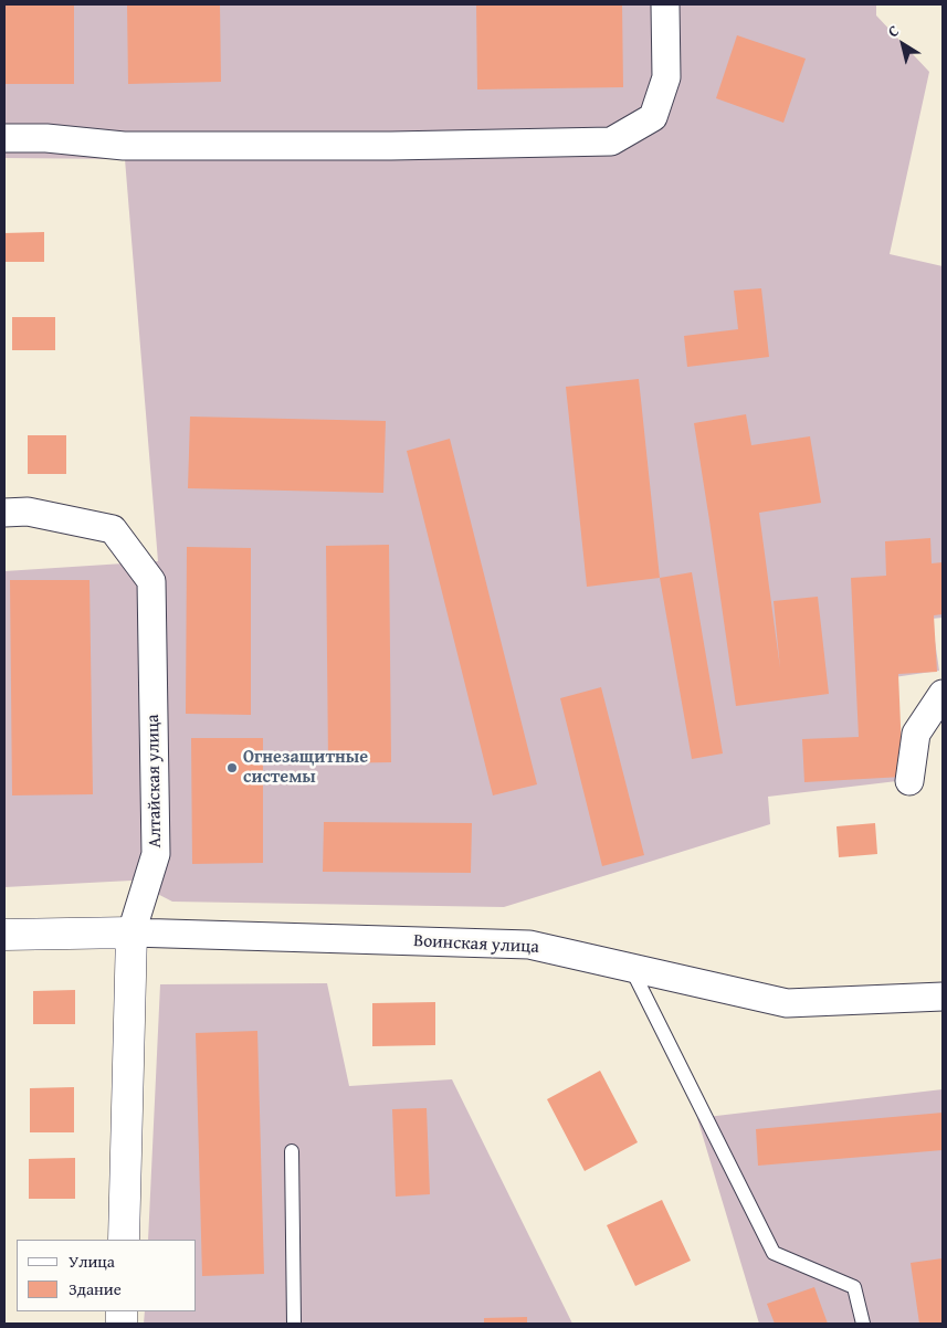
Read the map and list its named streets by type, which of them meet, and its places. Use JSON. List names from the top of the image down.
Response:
{
  "streets": {
    "street": ["Алтайская улица", "Воинская улица"]
  },
  "crossings": [
    ["Алтайская улица", "Воинская улица"]
  ],
  "places": ["Огнезащитные системы"],
  "legend": ["Улица", "Здание"],
  "north": "top left"
}
